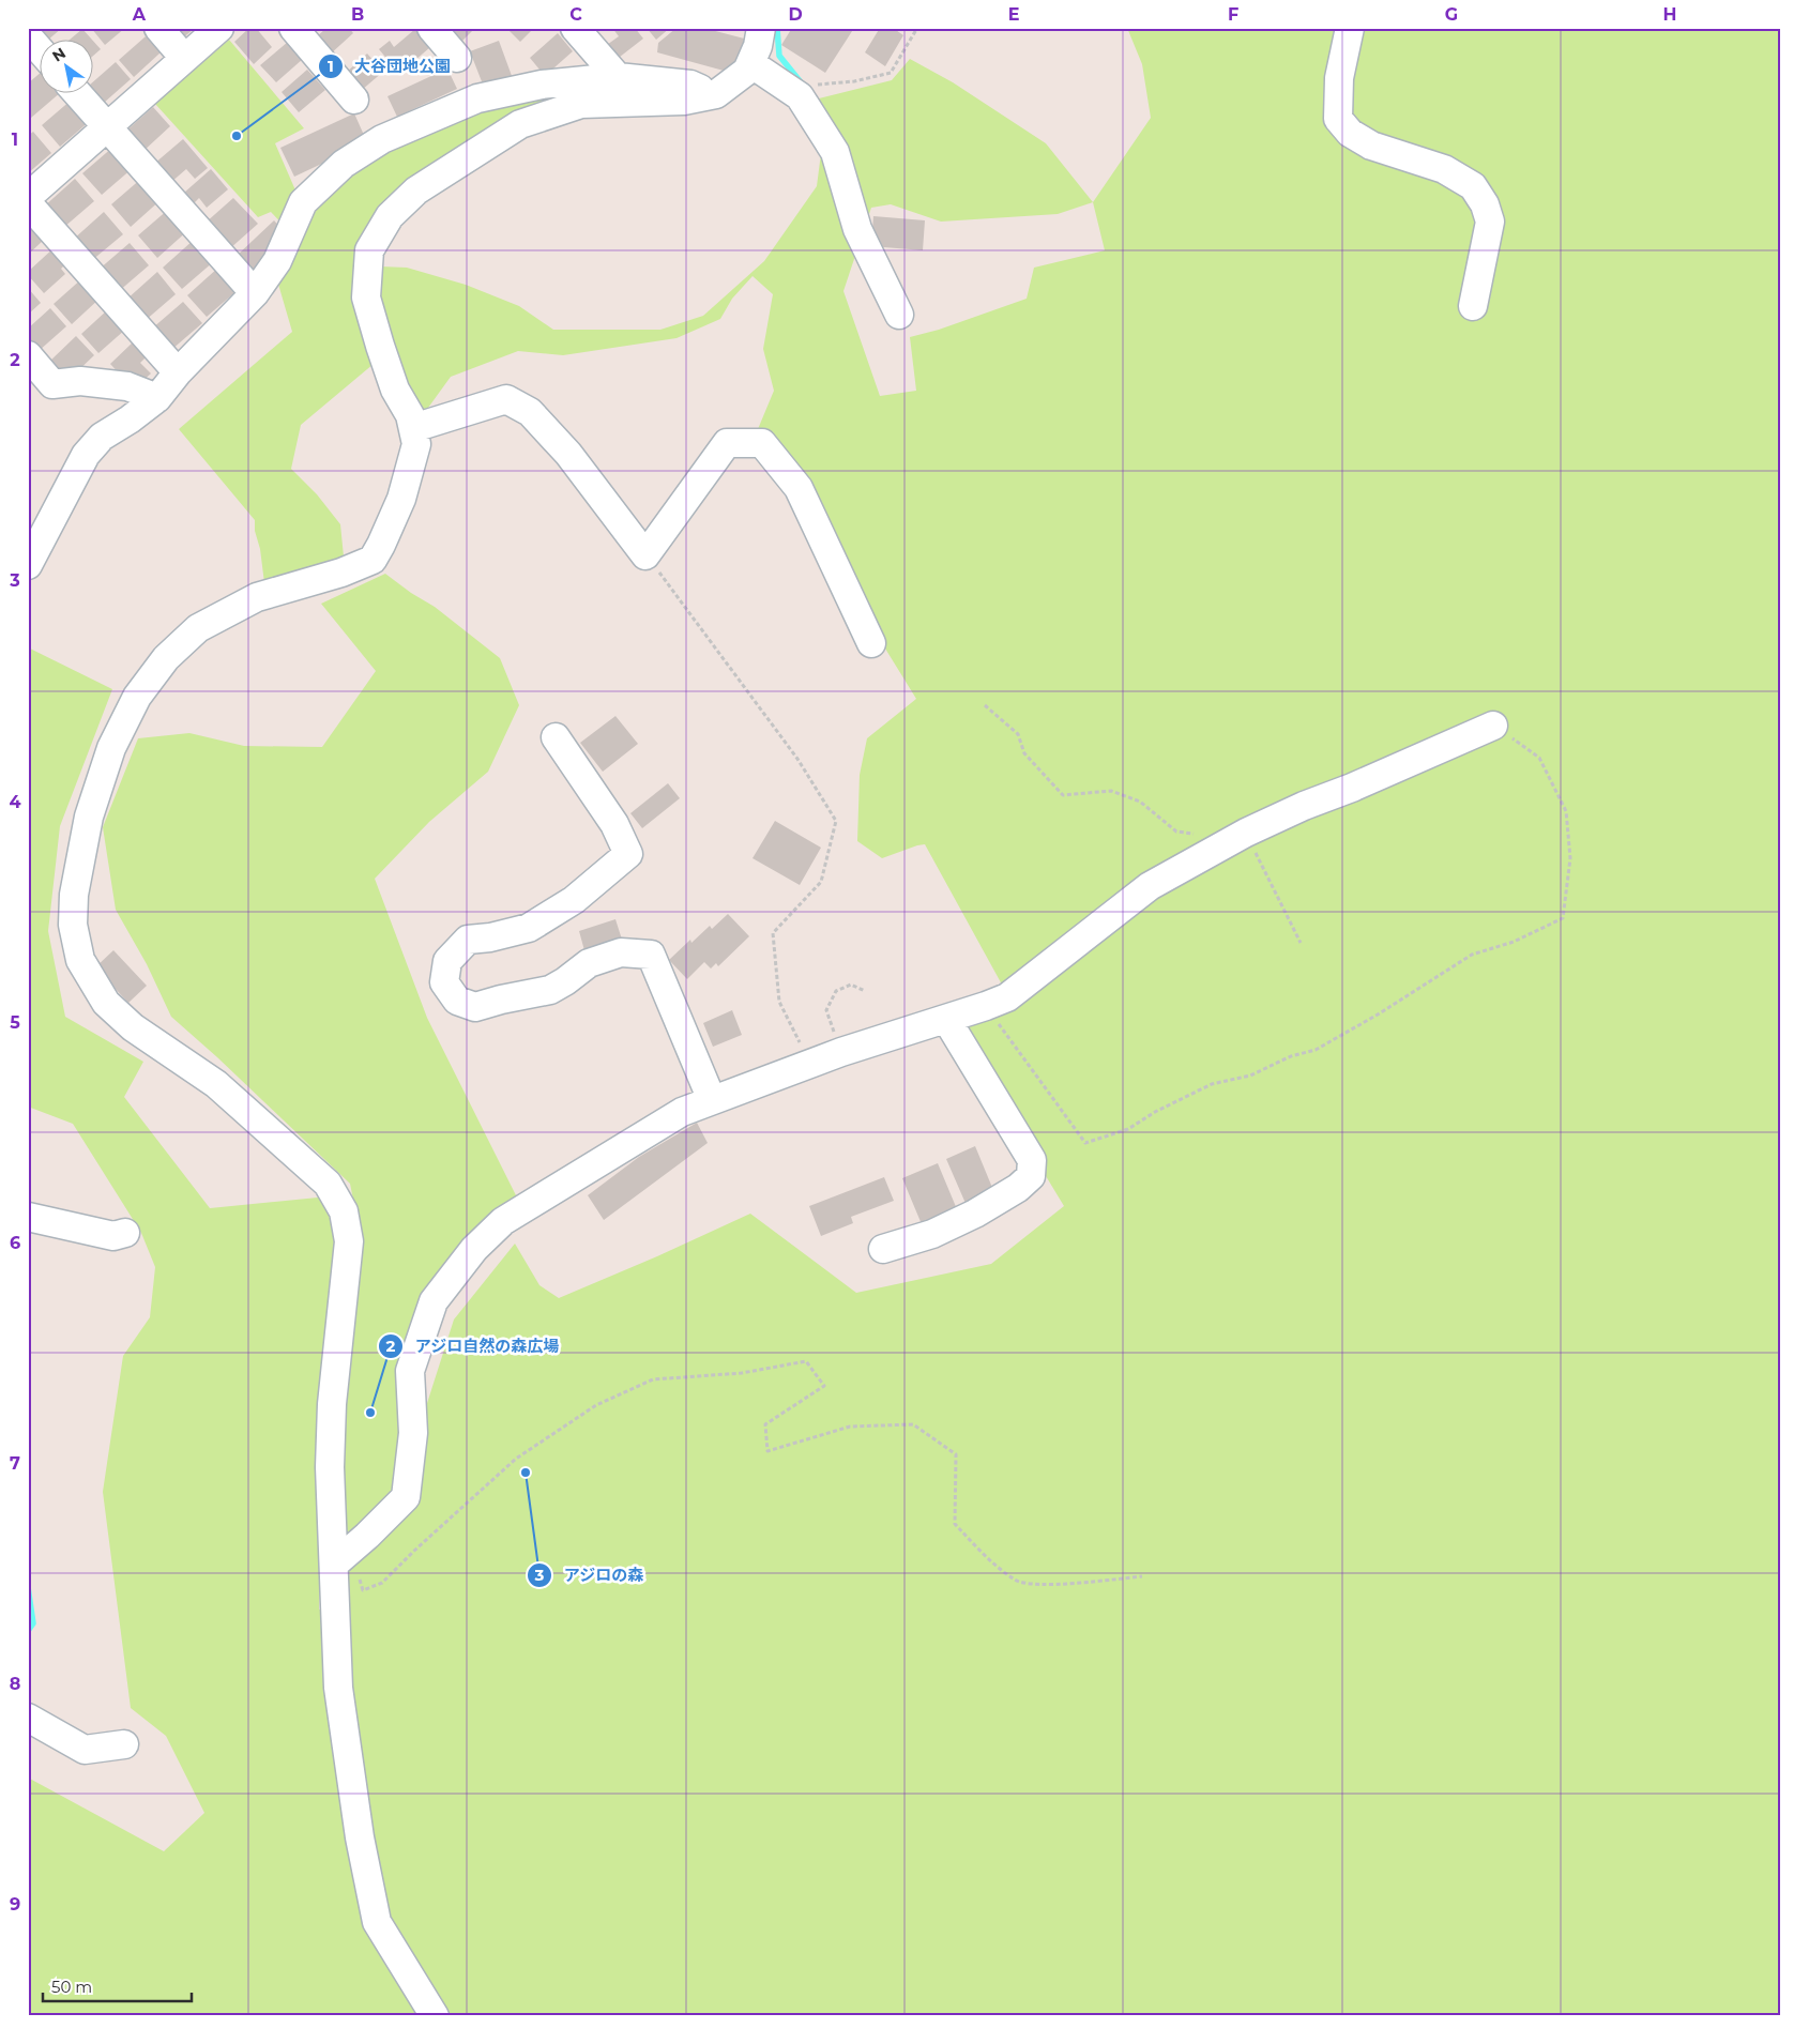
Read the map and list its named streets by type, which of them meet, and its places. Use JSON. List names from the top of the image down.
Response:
{
  "places": ["大谷団地公園", "アジロ自然の森広場", "アジロの森"],
  "scale_bar": "50 m",
  "north": "top left",
  "grid": {
    "columns": [
      "A",
      "B",
      "C",
      "D",
      "E",
      "F",
      "G",
      "H"
    ],
    "rows": [
      "1",
      "2",
      "3",
      "4",
      "5",
      "6",
      "7",
      "8",
      "9"
    ]
  }
}
